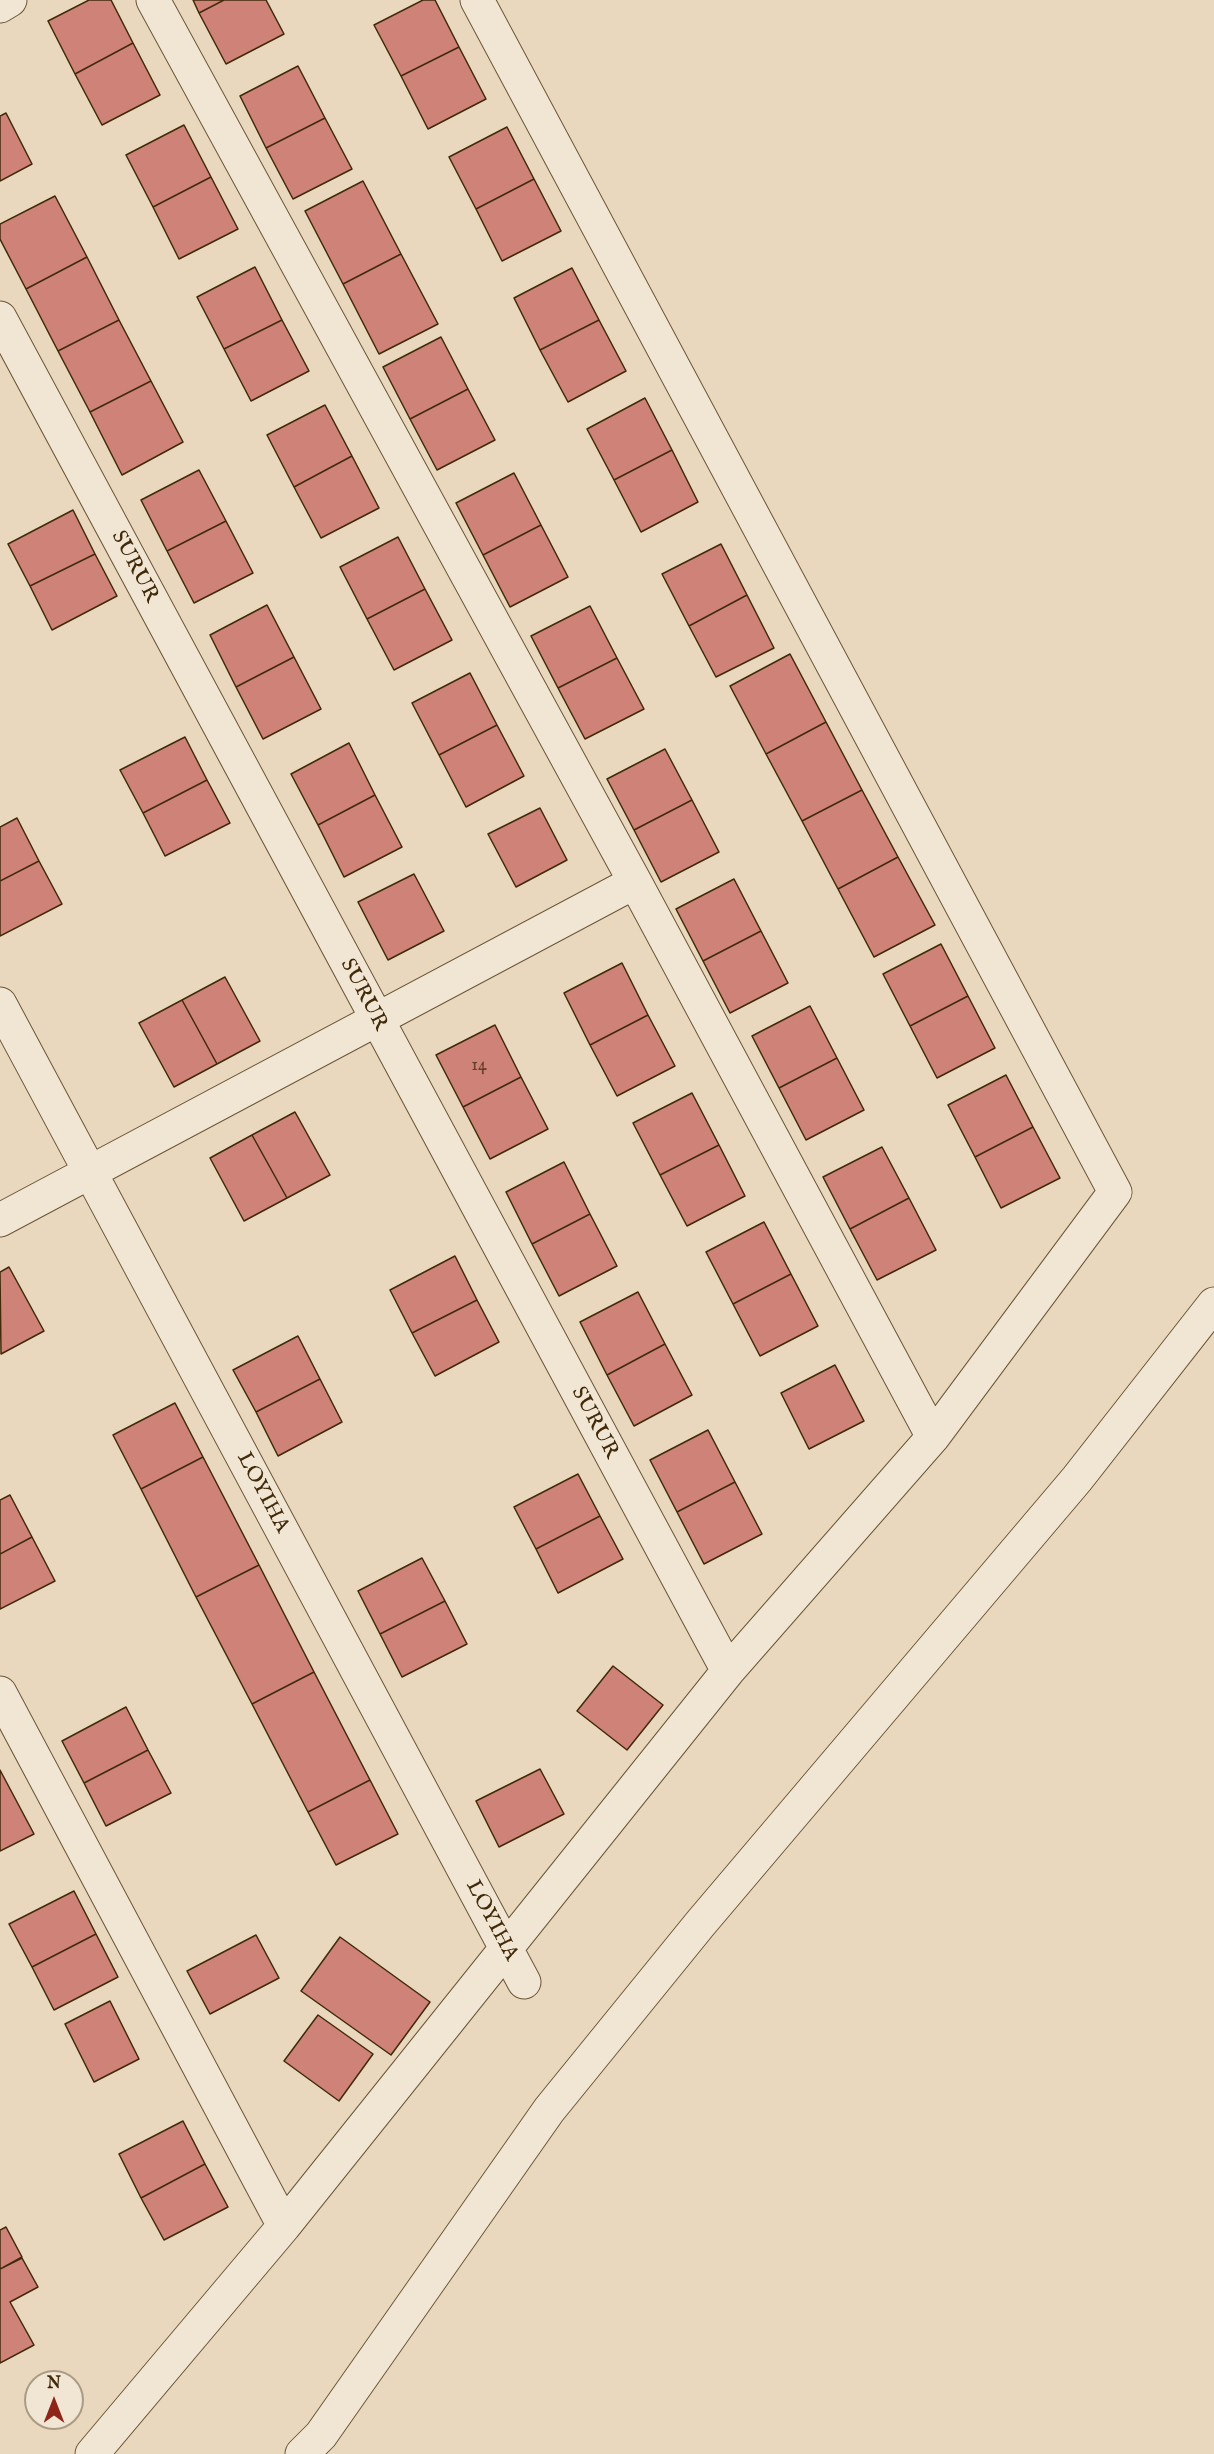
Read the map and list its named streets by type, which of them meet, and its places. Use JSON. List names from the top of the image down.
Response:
{
  "streets": {
    "street": ["SURUR", "LOYIHA"]
  },
  "house_numbers": ["14"],
  "north": "top"
}
